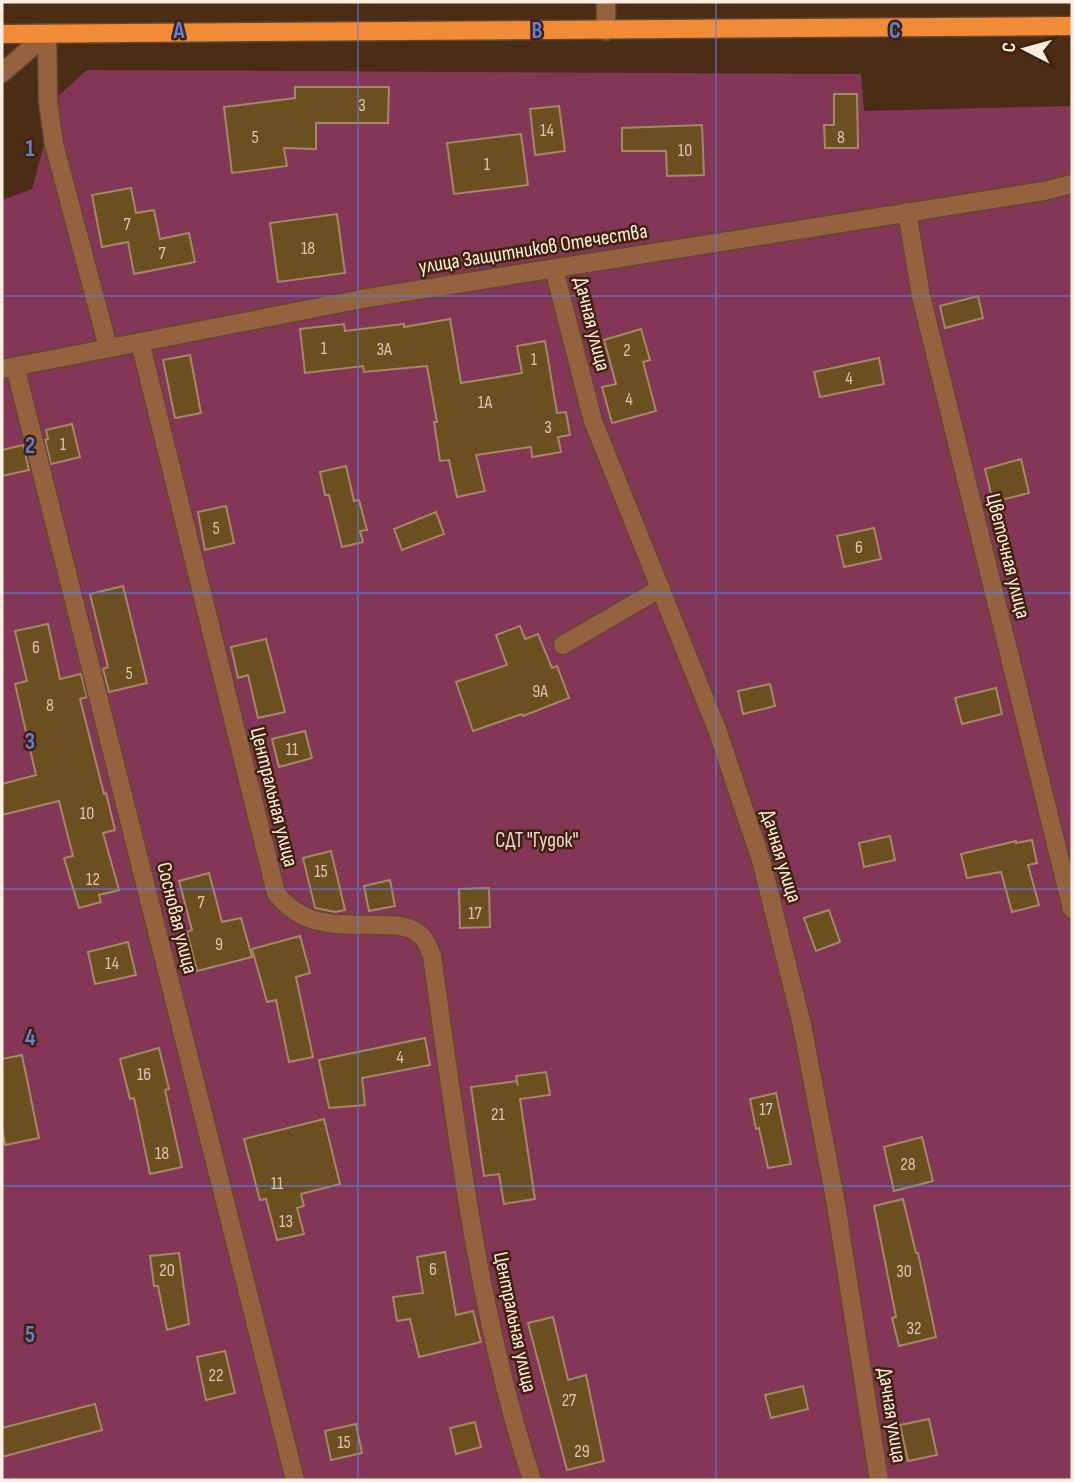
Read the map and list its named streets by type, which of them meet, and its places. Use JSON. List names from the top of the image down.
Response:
{
  "streets": {
    "street": [
      "улица Защитников Отечества",
      "Дачная улица",
      "Цветочная улица",
      "Центральная улица",
      "Сосновая улица"
    ]
  },
  "crossings": [
    ["улица Защитников Отечества", "Дачная улица"],
    ["улица Защитников Отечества", "Цветочная улица"],
    ["улица Защитников Отечества", "Центральная улица"],
    ["улица Защитников Отечества", "Сосновая улица"]
  ],
  "parks": ["СДТ \"Гудок\""],
  "house_numbers": [
    "3",
    "14",
    "5",
    "8",
    "10",
    "1",
    "7",
    "18",
    "7",
    "1",
    "3А",
    "2",
    "1",
    "4",
    "4",
    "1А",
    "3",
    "1",
    "5",
    "6",
    "6",
    "5",
    "9А",
    "8",
    "11",
    "10",
    "15",
    "12",
    "7",
    "17",
    "9",
    "14",
    "4",
    "16",
    "17",
    "21",
    "18",
    "28",
    "11",
    "13",
    "6",
    "20",
    "30",
    "32",
    "22",
    "27",
    "15",
    "29"
  ],
  "north": "left",
  "grid": {
    "columns": ["A", "B", "C"],
    "rows": [
      "1",
      "2",
      "3",
      "4",
      "5"
    ]
  }
}
